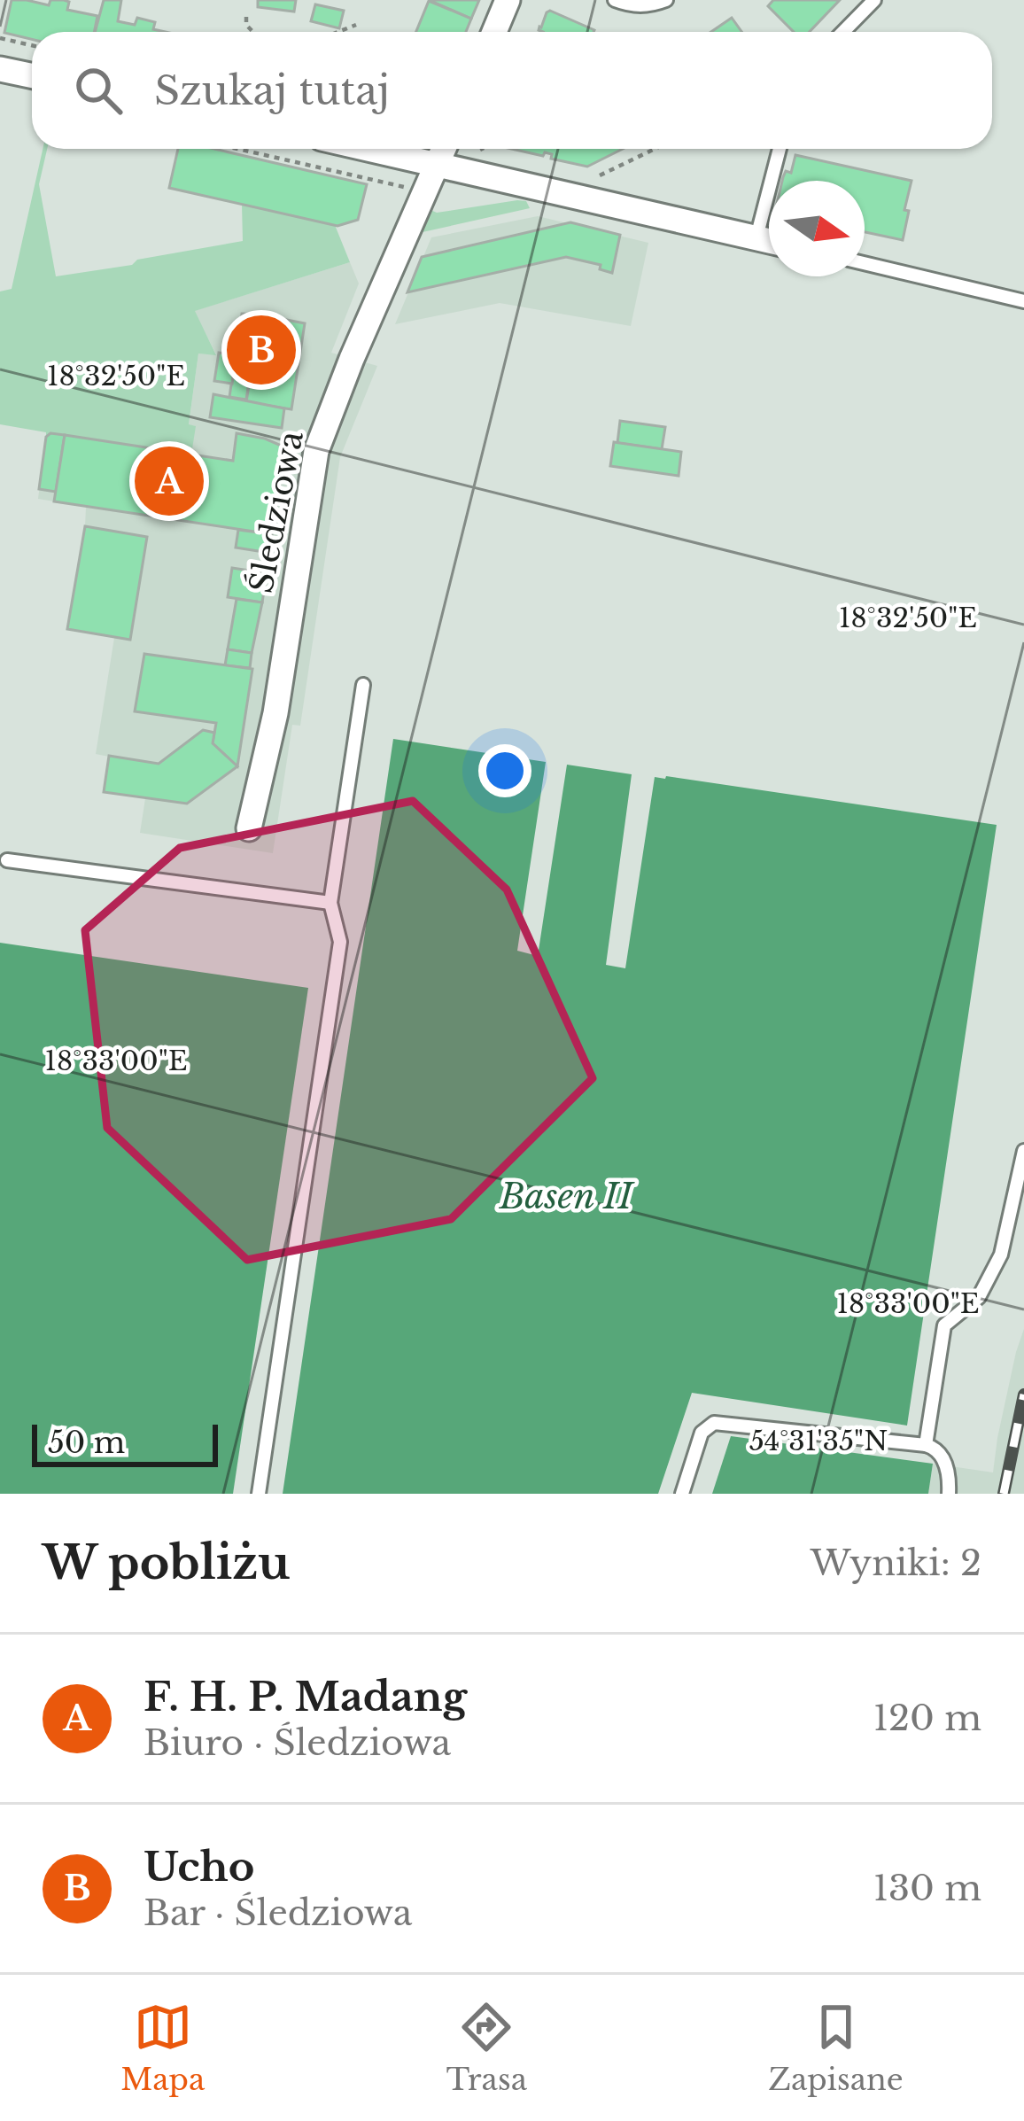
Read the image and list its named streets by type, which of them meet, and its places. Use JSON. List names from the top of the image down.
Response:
{
  "streets": {
    "street": ["Śledziowa"]
  },
  "water": ["Basen II"],
  "scale_bar": "50 m",
  "north": "right",
  "page": {
    "search": "Szukaj tutaj",
    "pins": ["B", "A"],
    "scale": "50 m",
    "heading": ["W pobliżu", "Wyniki: 2"],
    "list": [
      {
        "mark": "A",
        "name": "F. H. P. Madang",
        "note": "Biuro · Śledziowa",
        "value": "120 m"
      },
      {
        "mark": "B",
        "name": "Ucho",
        "note": "Bar · Śledziowa",
        "value": "130 m"
      }
    ],
    "nav": ["Mapa", "Trasa", "Zapisane"]
  },
  "coordinates": ["18°32'50\"E", "18°33'00\"E", "54°31'35\"N"]
}
